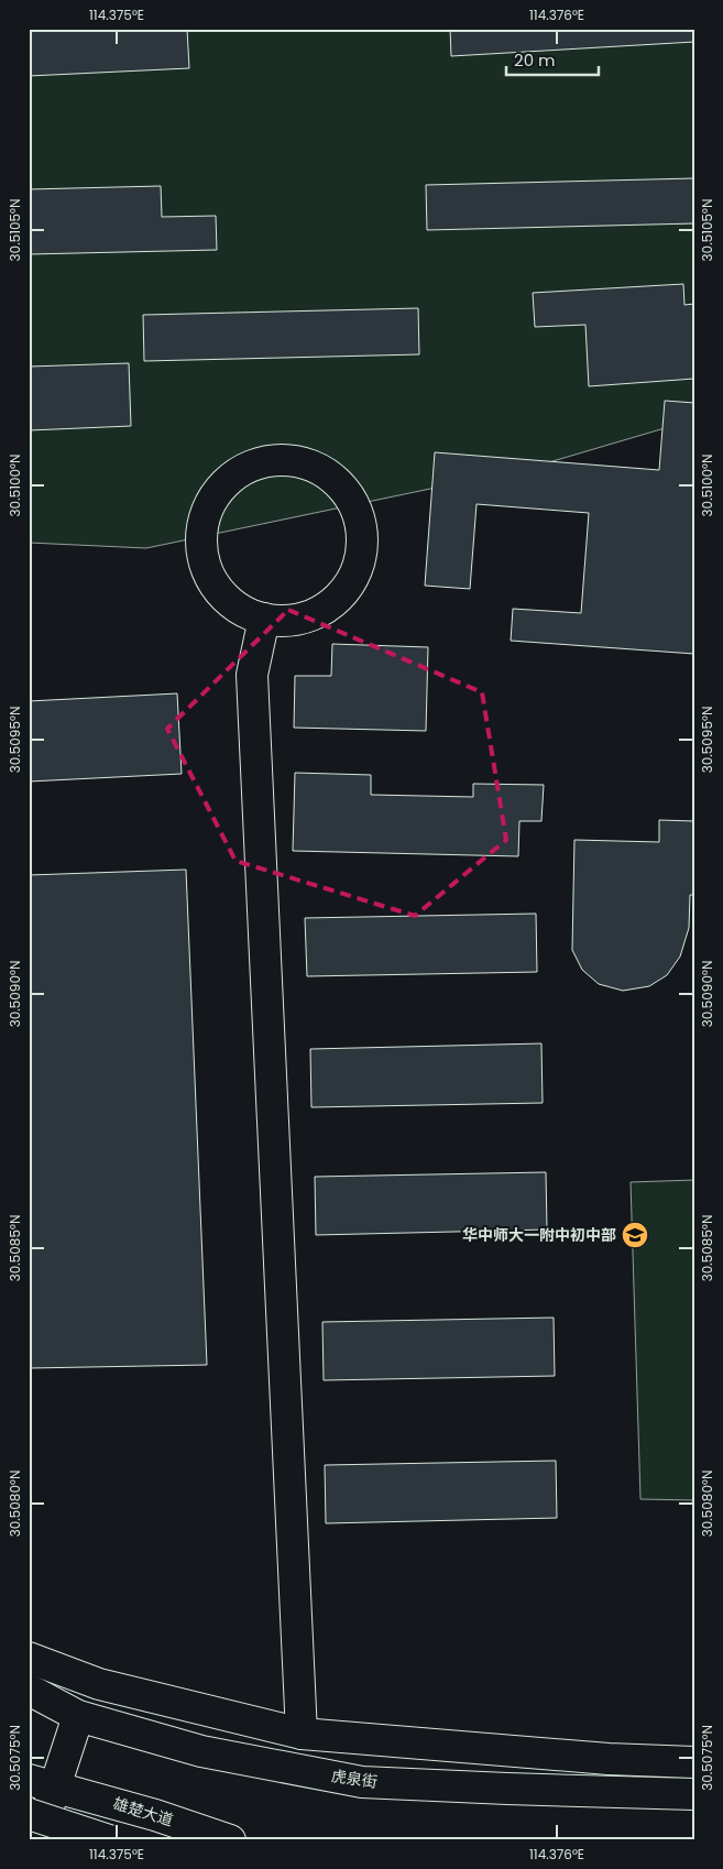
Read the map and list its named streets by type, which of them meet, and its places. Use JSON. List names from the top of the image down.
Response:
{
  "streets": {
    "main road": ["虎泉街", "雄楚大道"]
  },
  "places": {
    "school or university": ["华中师大一附中初中部"]
  },
  "scale_bar": "20 m",
  "coordinates": [
    "114.375°E",
    "114.376°E",
    "30.5105°N",
    "30.5100°N",
    "30.5095°N",
    "30.5090°N",
    "30.5085°N",
    "30.5080°N",
    "30.5075°N"
  ]
}
